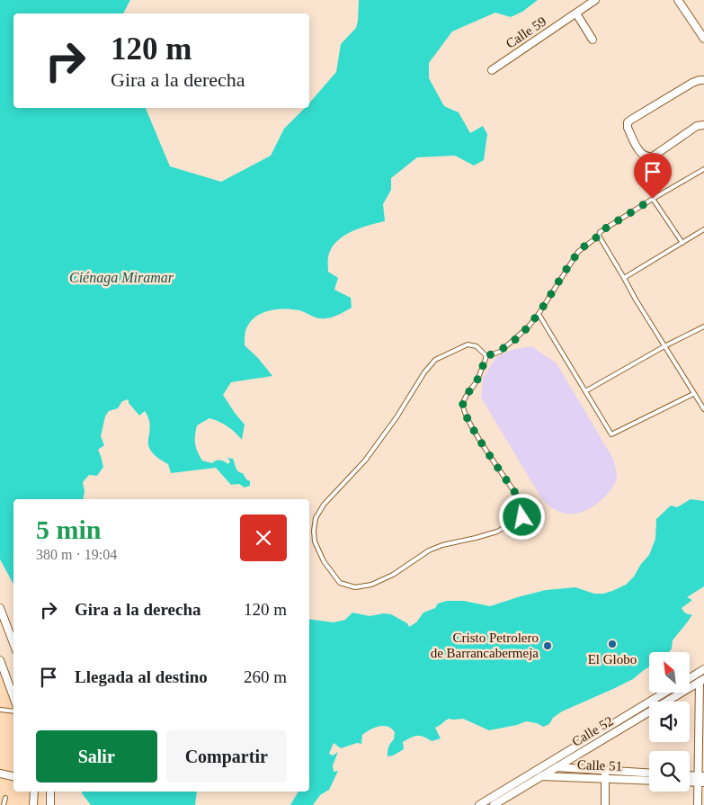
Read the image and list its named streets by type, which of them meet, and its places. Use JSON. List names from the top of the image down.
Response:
{
  "streets": {
    "street": ["Calle 59", "Calle 52", "Calle 51"]
  },
  "crossings": [
    ["Calle 52", "Calle 51"]
  ],
  "water": ["Ciénaga Miramar"],
  "places": ["El Globo", "Cristo Petrolero de Barrancabermeja"],
  "north": "top left",
  "page": {
    "turn": ["120 m", "Gira a la derecha"],
    "heading": ["5 min", "380 m · 19:04"],
    "list": [
      {
        "name": "Gira a la derecha",
        "value": "120 m"
      },
      {
        "name": "Llegada al destino",
        "value": "260 m"
      }
    ],
    "buttons": ["Salir", "Compartir"]
  }
}
